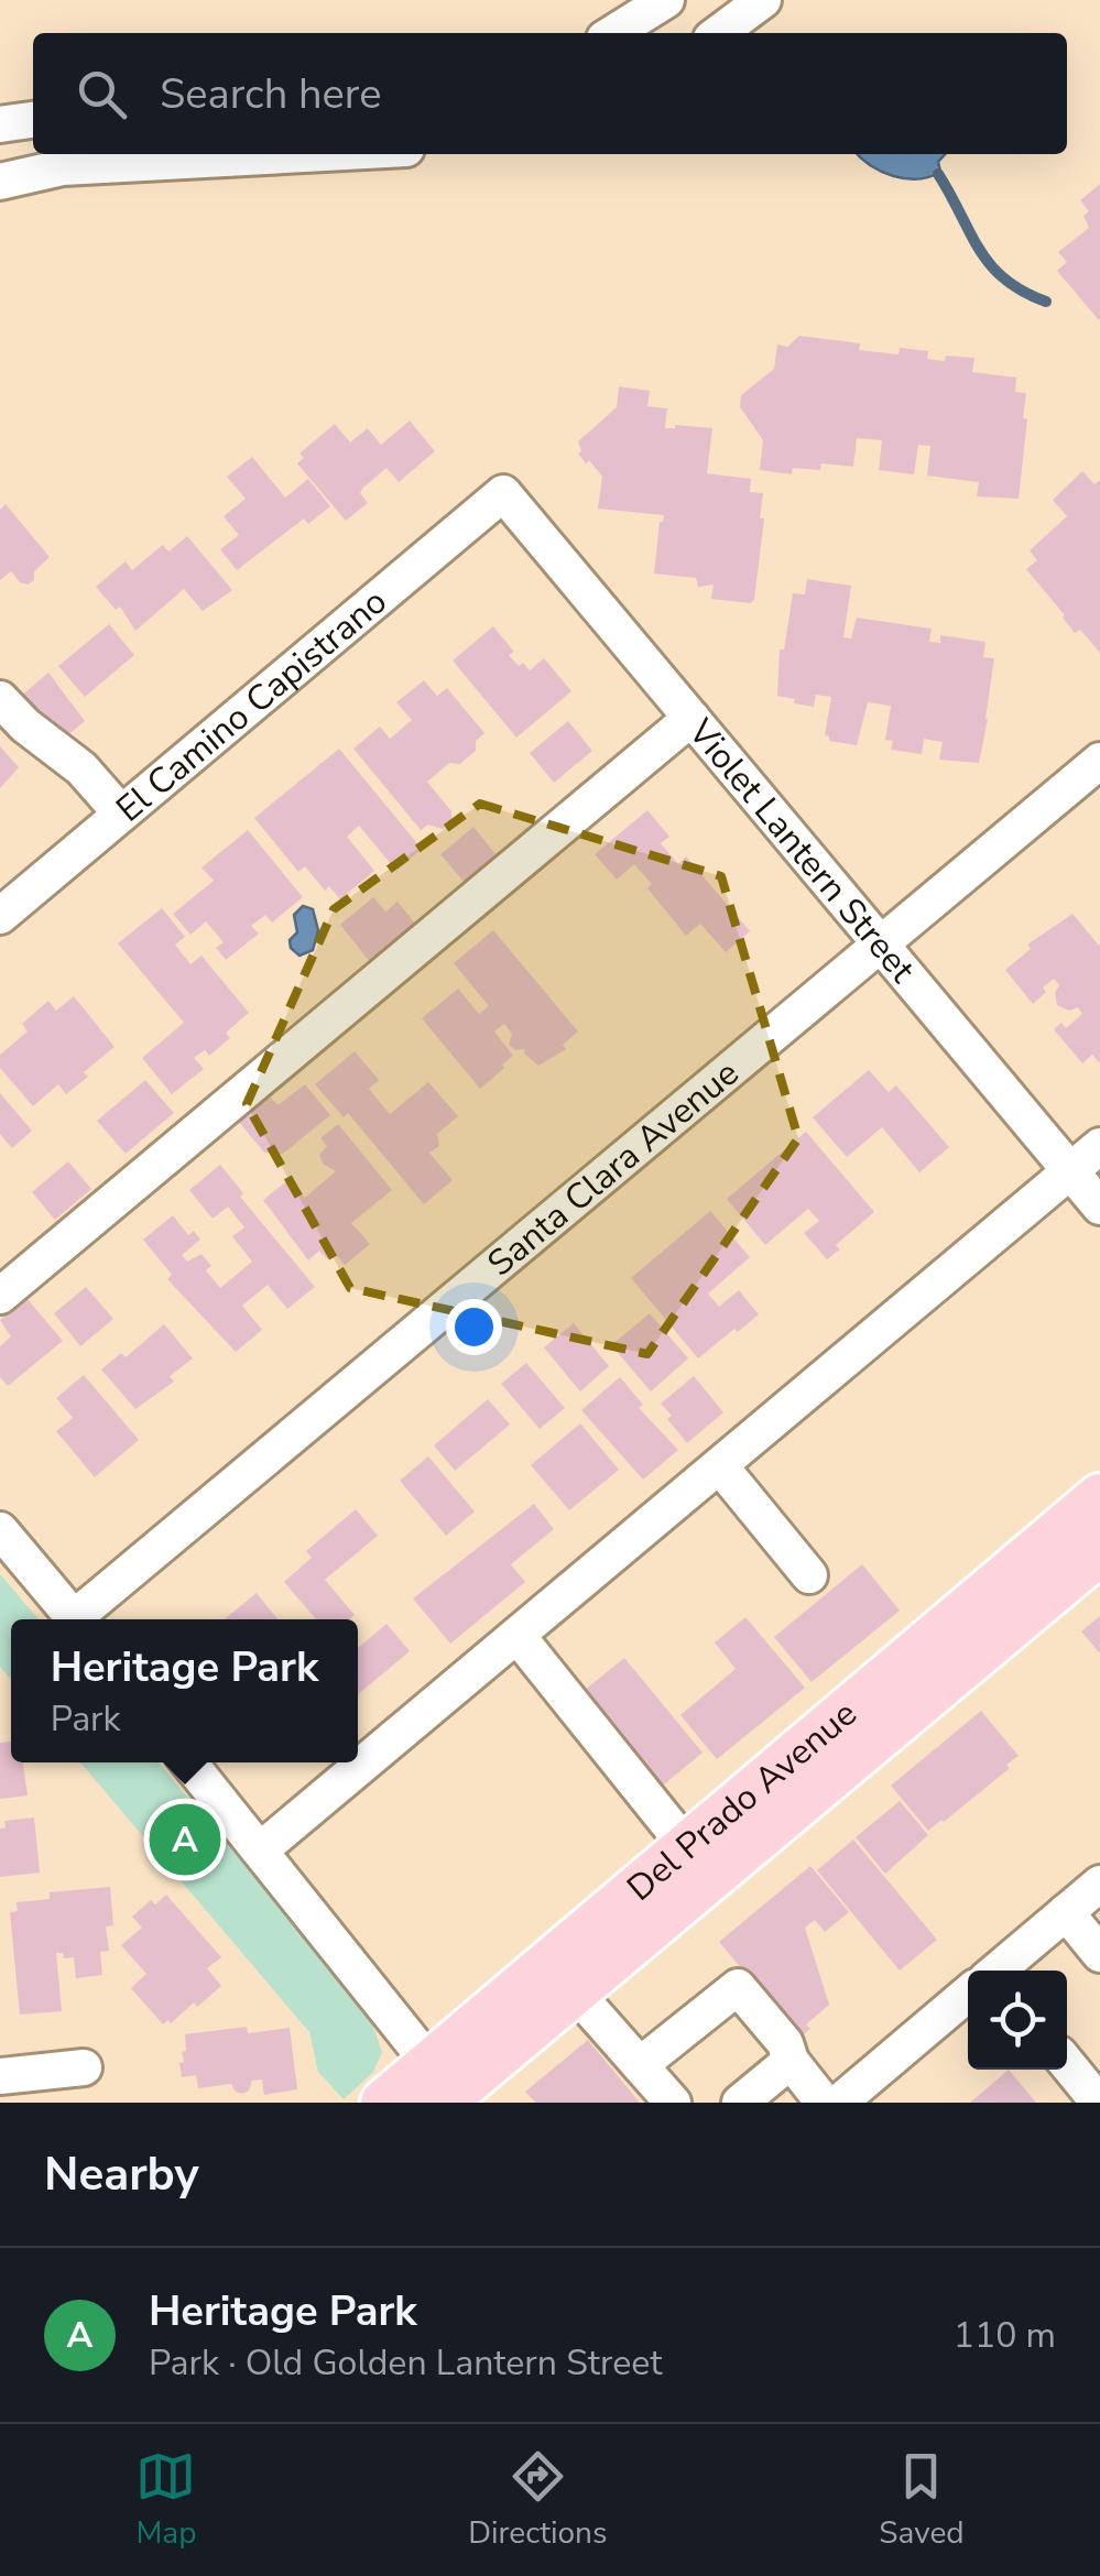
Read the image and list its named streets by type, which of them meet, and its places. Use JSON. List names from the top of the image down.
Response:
{
  "streets": {
    "main road": ["Del Prado Avenue"],
    "street": ["El Camino Capistrano", "Violet Lantern Street", "Santa Clara Avenue"]
  },
  "crossings": [
    ["El Camino Capistrano", "Violet Lantern Street"],
    ["Violet Lantern Street", "Santa Clara Avenue"]
  ],
  "page": {
    "search": "Search here",
    "popup": ["Heritage Park", "Park"],
    "pins": "A",
    "heading": "Nearby",
    "list": [
      {
        "mark": "A",
        "name": "Heritage Park",
        "note": "Park · Old Golden Lantern Street",
        "value": "110 m"
      }
    ],
    "nav": ["Map", "Directions", "Saved"]
  }
}
